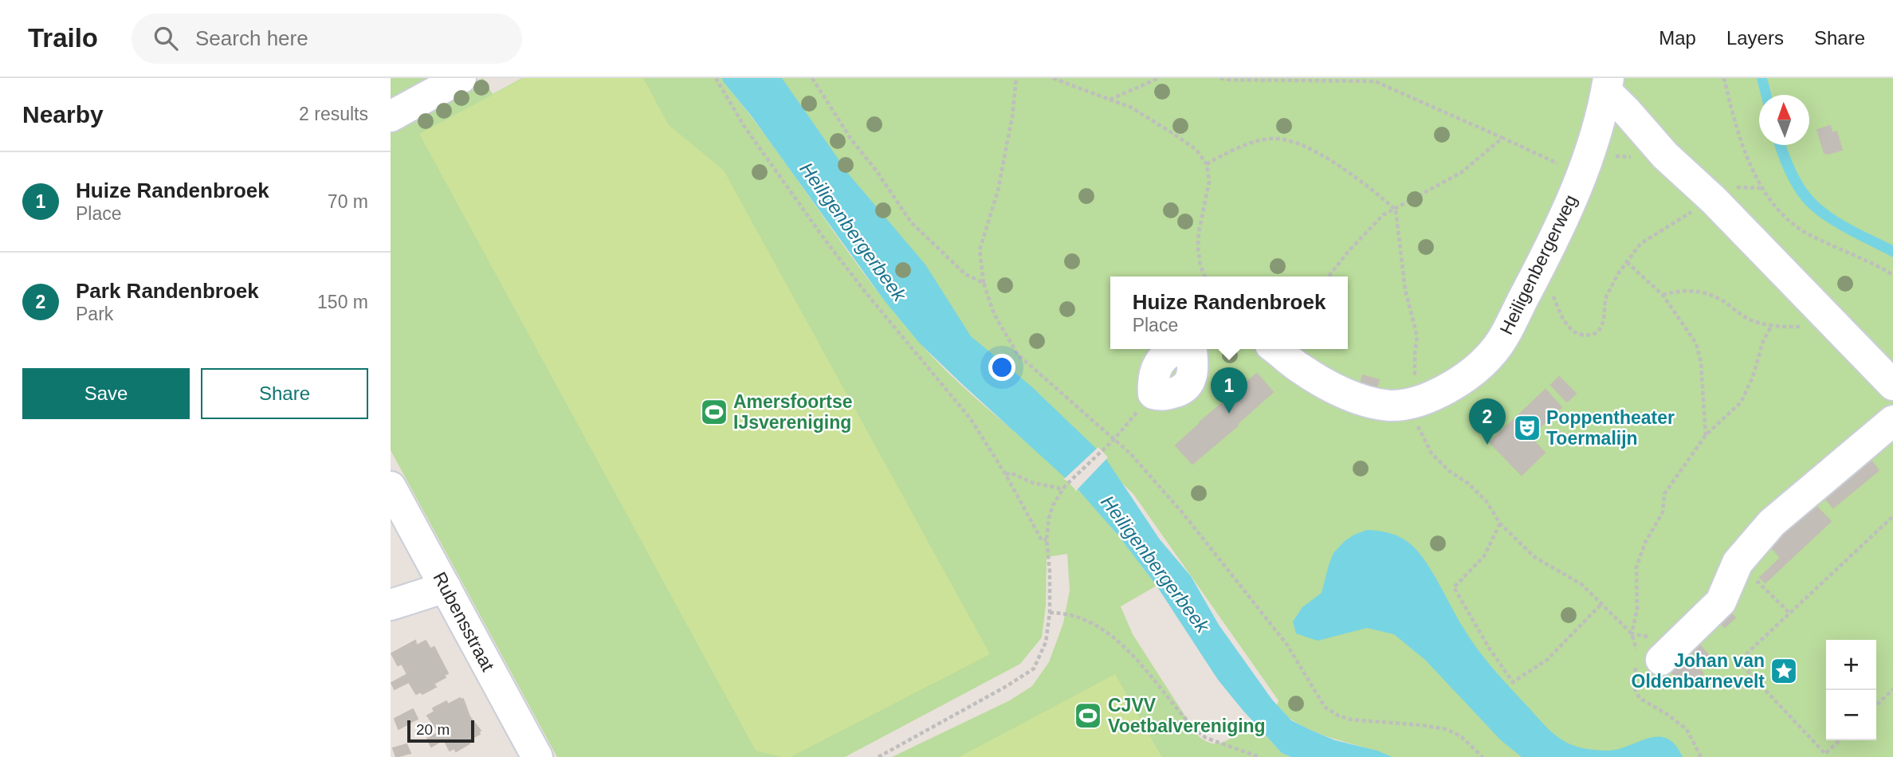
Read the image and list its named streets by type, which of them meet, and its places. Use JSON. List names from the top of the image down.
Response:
{
  "streets": {
    "street": ["Heiligenbergerweg", "Rubensstraat"]
  },
  "water": ["Heiligenbergerbeek"],
  "places": {
    "sports": ["Amersfoortse IJsvereniging", "CJVV Voetbalvereniging"],
    "theatre": ["Poppentheater Toermalijn"],
    "place": ["Johan van Oldenbarnevelt"]
  },
  "scale_bar": "20 m",
  "north": "top",
  "page": {
    "header": "Trailo",
    "search": "Search here",
    "nav": ["Map", "Layers", "Share"],
    "heading": ["Nearby", "2 results"],
    "list": [
      {
        "mark": "1",
        "name": "Huize Randenbroek",
        "note": "Place",
        "value": "70 m"
      },
      {
        "mark": "2",
        "name": "Park Randenbroek",
        "note": "Park",
        "value": "150 m"
      }
    ],
    "popup": ["Huize Randenbroek", "Place"],
    "buttons": ["Save", "Share"],
    "pins": ["1", "2"],
    "map_buttons": ["+", "−"],
    "scale": "20 m"
  }
}
